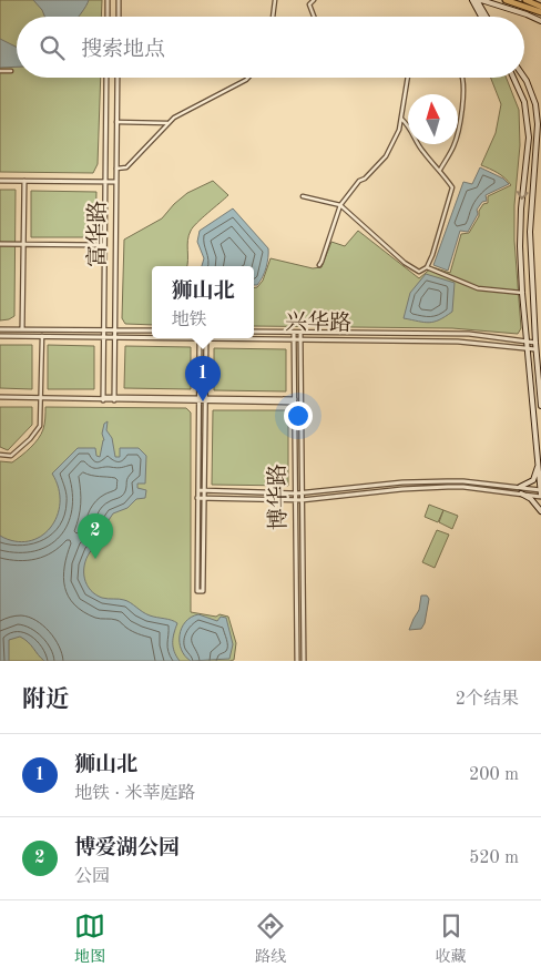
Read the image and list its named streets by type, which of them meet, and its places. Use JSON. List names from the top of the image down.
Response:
{
  "streets": {
    "street": ["富华路", "兴华路", "博华路"]
  },
  "crossings": [
    ["富华路", "兴华路"],
    ["兴华路", "博华路"]
  ],
  "north": "top",
  "page": {
    "search": "搜索地点",
    "popup": ["狮山北", "地铁"],
    "pins": ["1", "2"],
    "heading": ["附近", "2个结果"],
    "list": [
      {
        "mark": "1",
        "name": "狮山北",
        "note": "地铁 · 米莘庭路",
        "value": "200 m"
      },
      {
        "mark": "2",
        "name": "博爱湖公园",
        "note": "公园",
        "value": "520 m"
      }
    ],
    "nav": ["地图", "路线", "收藏"]
  }
}
